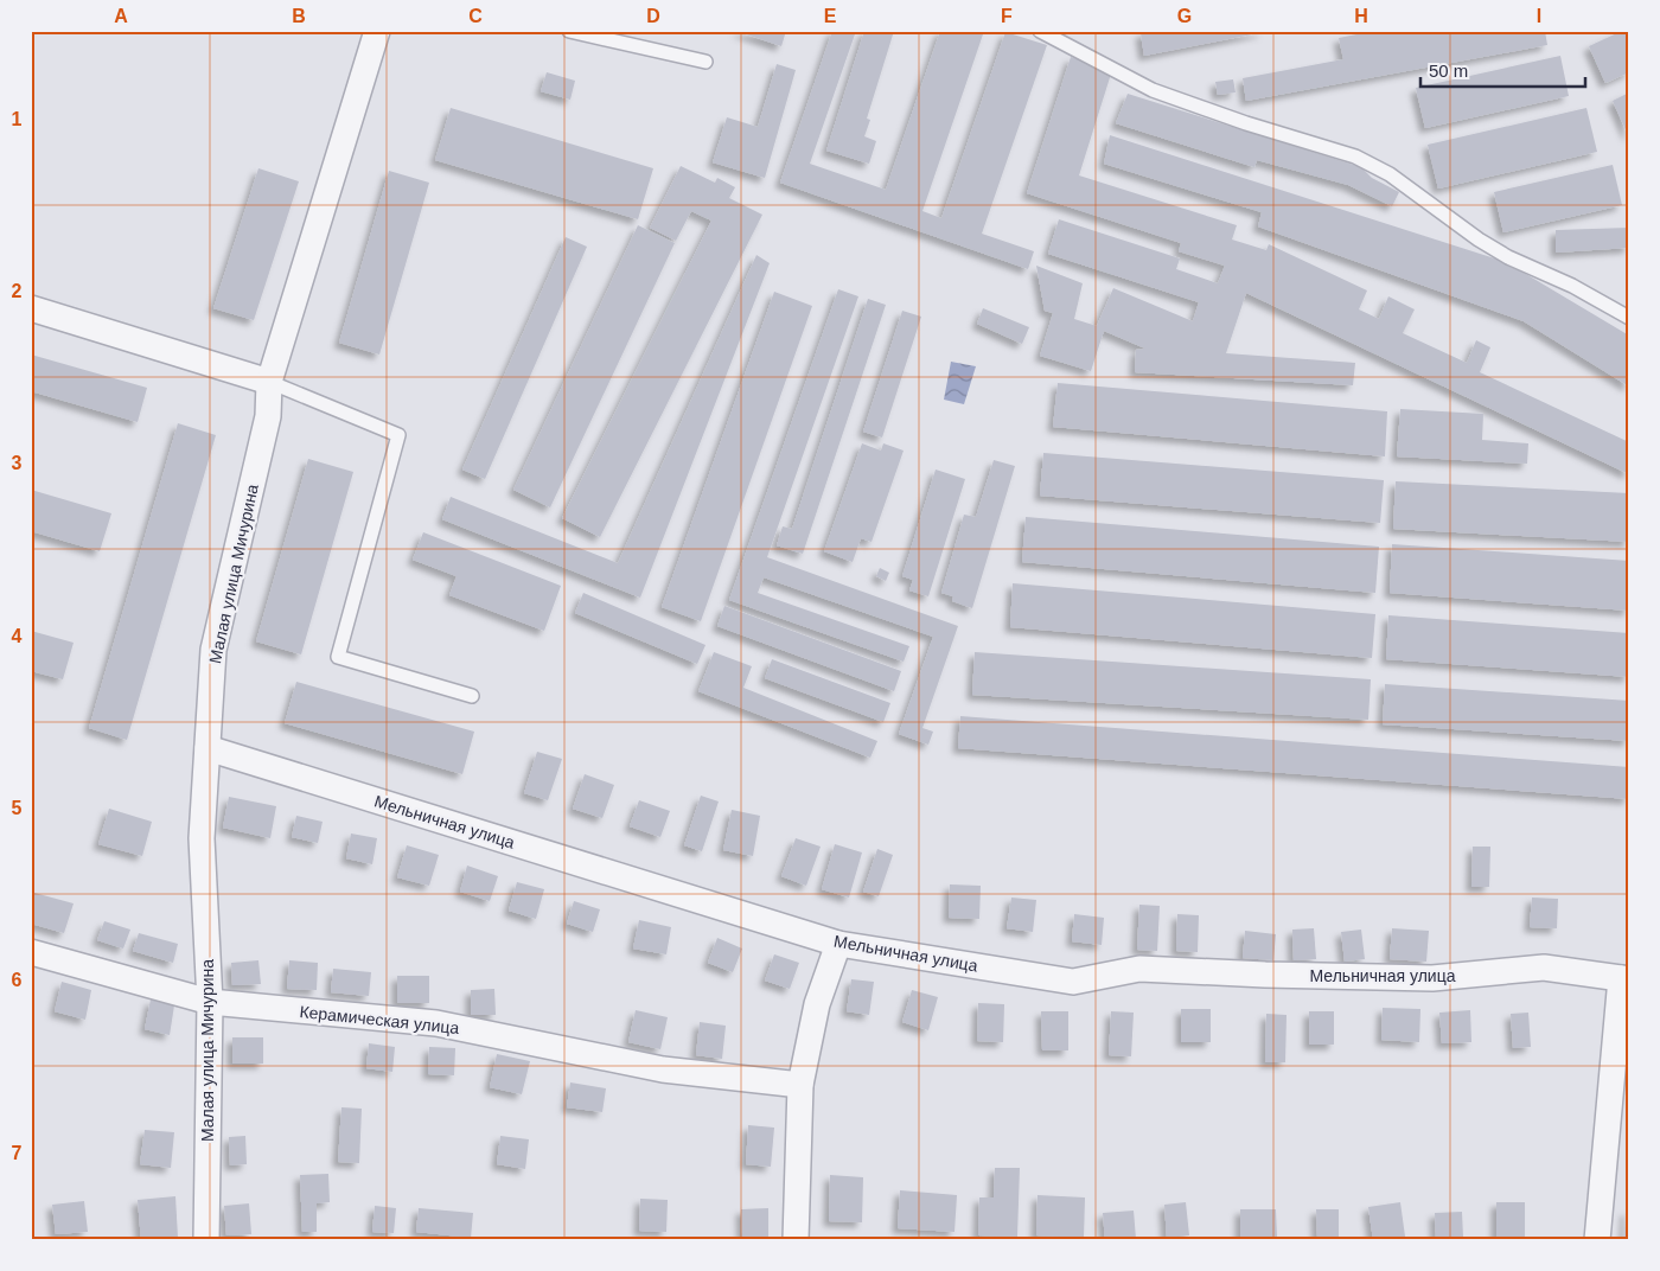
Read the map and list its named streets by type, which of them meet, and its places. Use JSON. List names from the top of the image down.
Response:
{
  "streets": {
    "street": ["Малая улица Мичурина", "Мельничная улица", "Керамическая улица"]
  },
  "crossings": [
    ["Малая улица Мичурина", "Мельничная улица"],
    ["Малая улица Мичурина", "Керамическая улица"]
  ],
  "scale_bar": "50 m",
  "grid": {
    "columns": [
      "A",
      "B",
      "C",
      "D",
      "E",
      "F",
      "G",
      "H",
      "I"
    ],
    "rows": [
      "1",
      "2",
      "3",
      "4",
      "5",
      "6",
      "7"
    ]
  }
}
